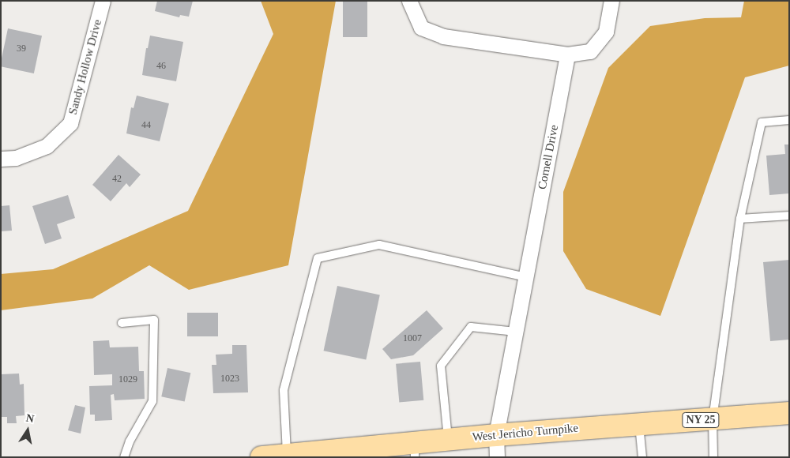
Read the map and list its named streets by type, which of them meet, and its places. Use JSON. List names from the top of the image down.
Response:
{
  "streets": {
    "main road": ["NY 25", "West Jericho Turnpike"],
    "street": ["Sandy Hollow Drive", "Cornell Drive"]
  },
  "crossings": [
    ["Cornell Drive", "West Jericho Turnpike"]
  ],
  "house_numbers": [
    "39",
    "46",
    "44",
    "42",
    "1007",
    "1023",
    "1029"
  ],
  "north": "top"
}
